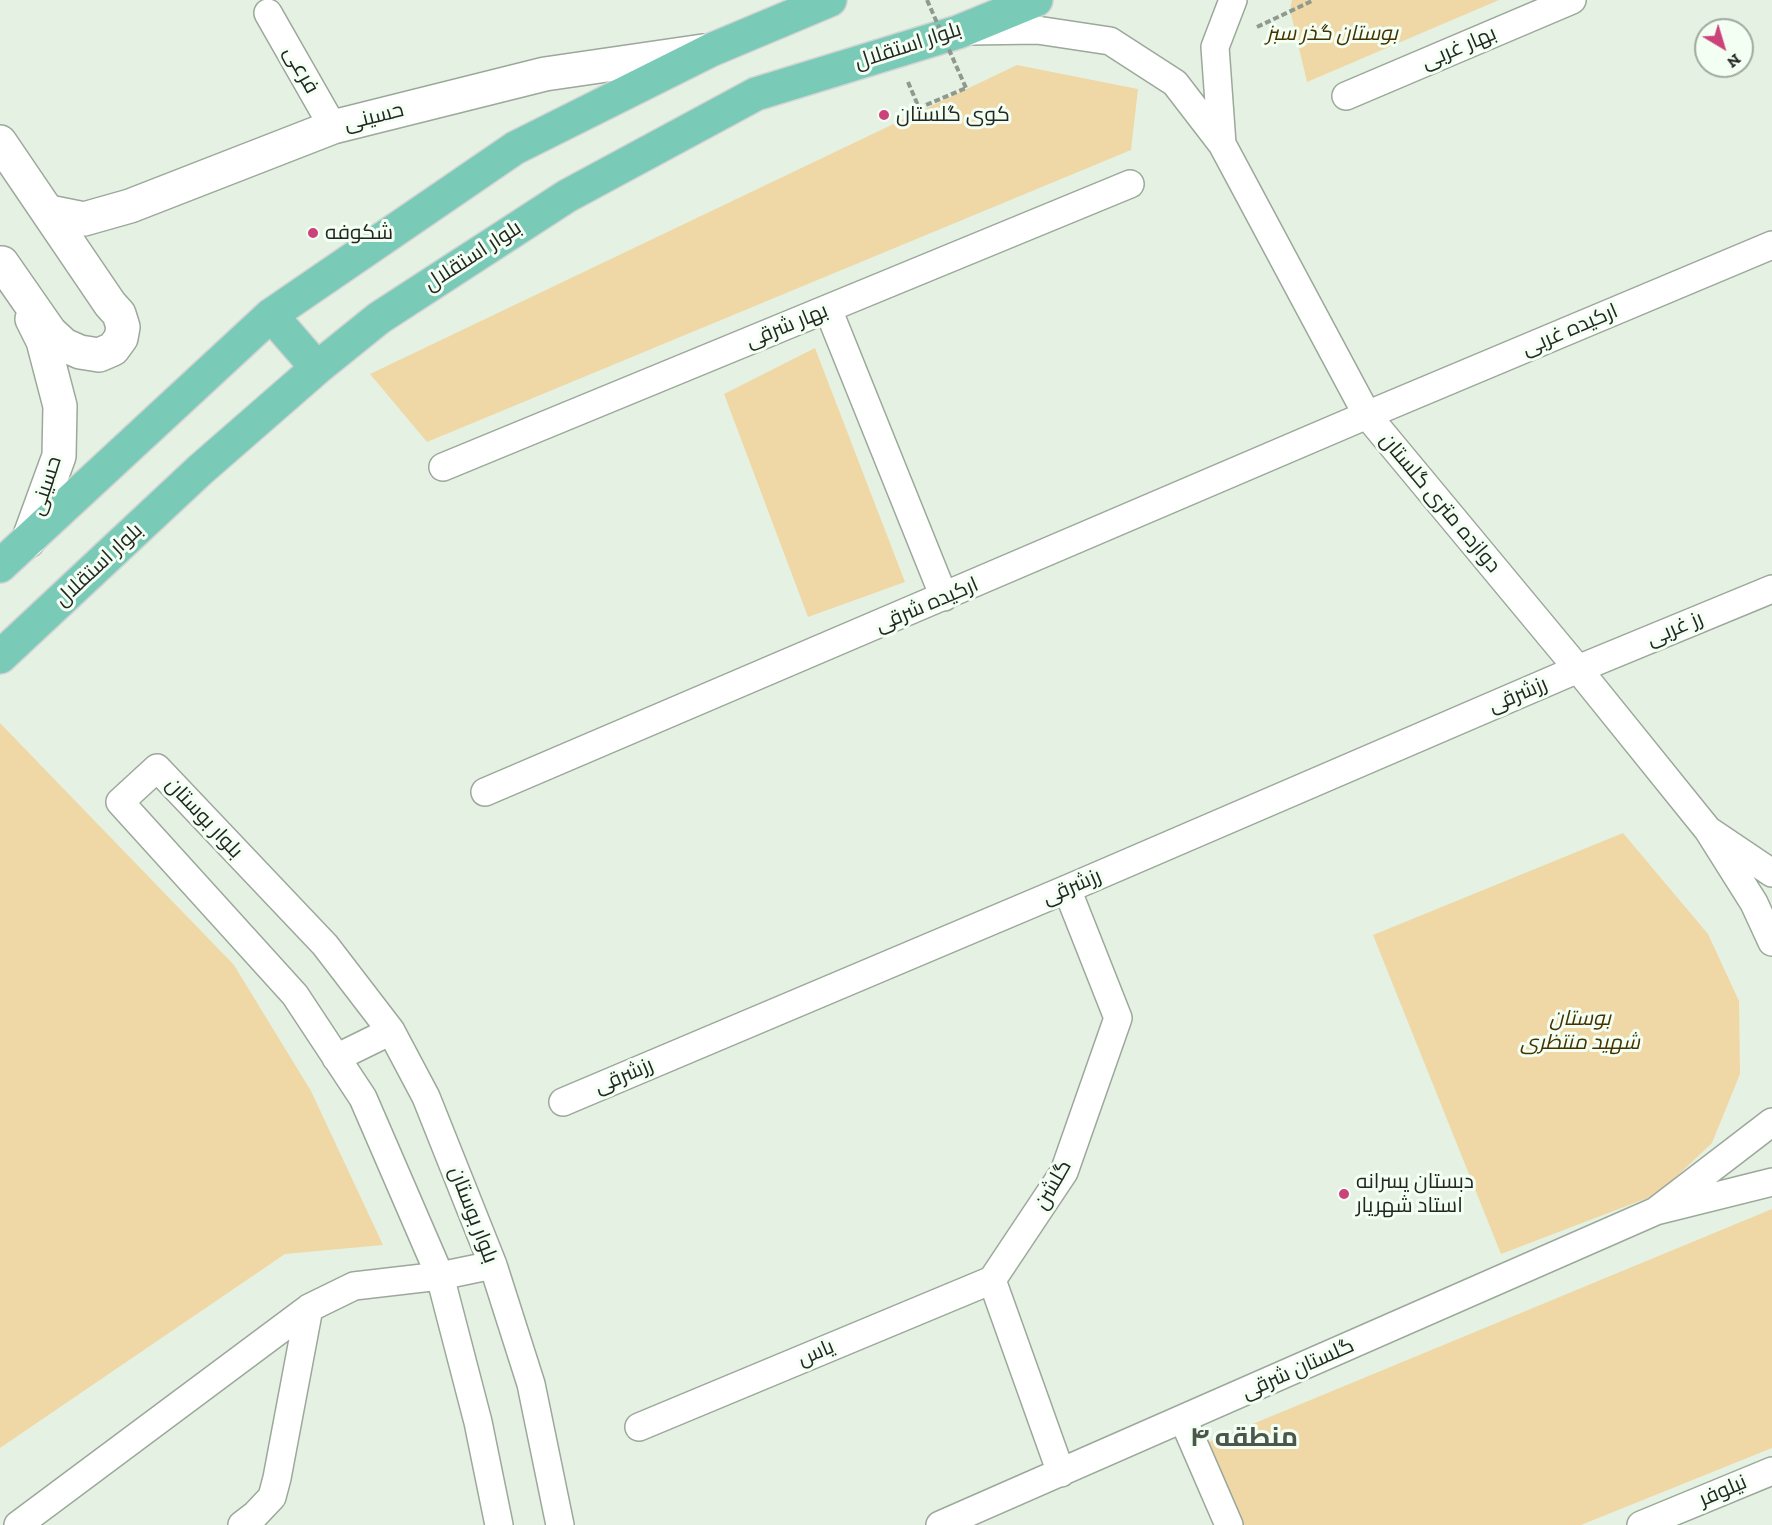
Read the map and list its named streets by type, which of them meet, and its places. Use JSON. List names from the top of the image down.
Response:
{
  "streets": {
    "main road": ["بلوار استقلال", "حسینی"],
    "street": [
      "بهار غربی",
      "فرعی",
      "بهار شرقی",
      "ارکیده غربی",
      "دوازده متری گلستان",
      "ارکیده شرقی",
      "رز غربی",
      "رزشرقی",
      "بلوار بوستان",
      "گلشن",
      "یاس",
      "گلستان شرقی",
      "نیلوفر"
    ]
  },
  "crossings": [
    ["فرعی", "حسینی"],
    ["ارکیده غربی", "دوازده متری گلستان"],
    ["ارکیده غربی", "ارکیده شرقی"],
    ["دوازده متری گلستان", "ارکیده شرقی"],
    ["دوازده متری گلستان", "رز غربی"],
    ["دوازده متری گلستان", "رزشرقی"],
    ["رز غربی", "رزشرقی"],
    ["رزشرقی", "گلشن"],
    ["گلشن", "یاس"]
  ],
  "districts": ["منطقه ۴"],
  "parks": ["بوستان گذر سبز", "بوستان شهید منتظری"],
  "places": ["کوی گلستان", "شکوفه", "دبستان پسرانه استاد شهريار"],
  "north": "bottom right"
}
